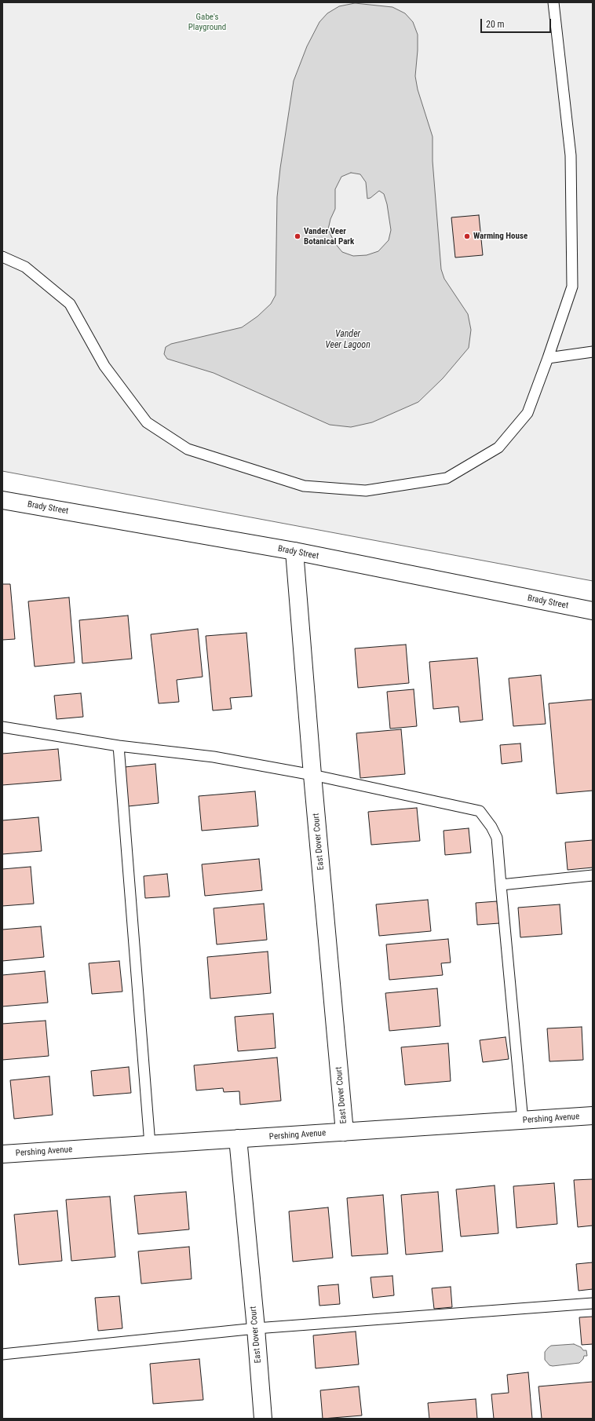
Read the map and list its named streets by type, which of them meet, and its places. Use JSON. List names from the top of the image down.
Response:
{
  "streets": {
    "main road": ["Brady Street", "East Dover Court", "Pershing Avenue"]
  },
  "crossings": [
    ["Brady Street", "East Dover Court"],
    ["East Dover Court", "Pershing Avenue"]
  ],
  "water": ["Vander Veer Lagoon"],
  "parks": ["Gabe's Playground"],
  "places": ["Vander Veer Botanical Park", "Warming House"],
  "scale_bar": "20 m"
}
